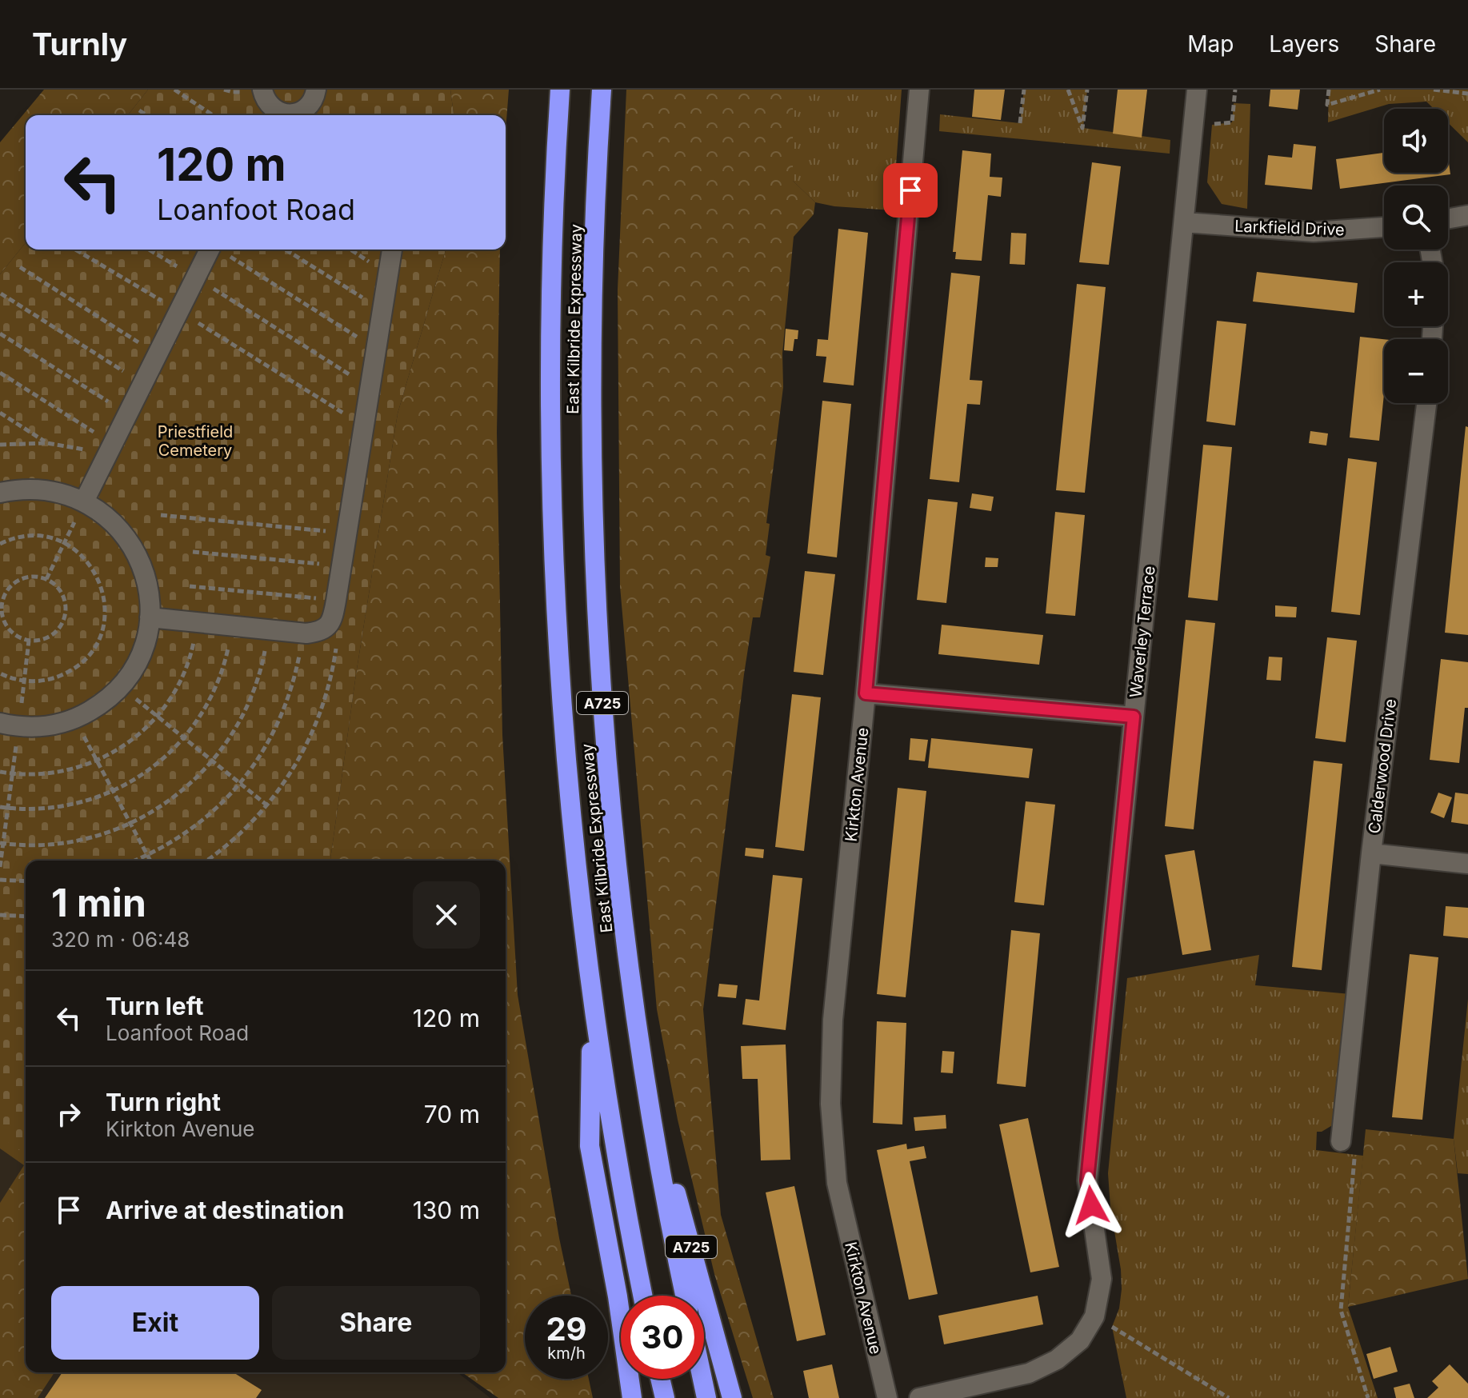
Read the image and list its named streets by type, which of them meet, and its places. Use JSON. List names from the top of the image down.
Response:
{
  "streets": {
    "highway": ["East Kilbride Expressway", "A725"],
    "street": [
      "Larkfield Drive",
      "Waverley Terrace",
      "Calderwood Drive",
      "Kirkton Avenue"
    ]
  },
  "crossings": [
    ["Larkfield Drive", "Waverley Terrace"],
    ["East Kilbride Expressway", "A725"]
  ],
  "parks": ["Priestfield Cemetery"],
  "page": {
    "header": "Turnly",
    "nav": ["Map", "Layers", "Share"],
    "map_buttons": ["+", "−"],
    "turn": ["120 m", "Loanfoot Road"],
    "heading": ["1 min", "320 m · 06:48"],
    "list": [
      {
        "name": "Turn left",
        "note": "Loanfoot Road",
        "value": "120 m"
      },
      {
        "name": "Turn right",
        "note": "Kirkton Avenue",
        "value": "70 m"
      },
      {
        "name": "Arrive at destination",
        "value": "130 m"
      }
    ],
    "buttons": ["Exit", "Share"],
    "speed": "29 km/h",
    "limit": "30"
  }
}
